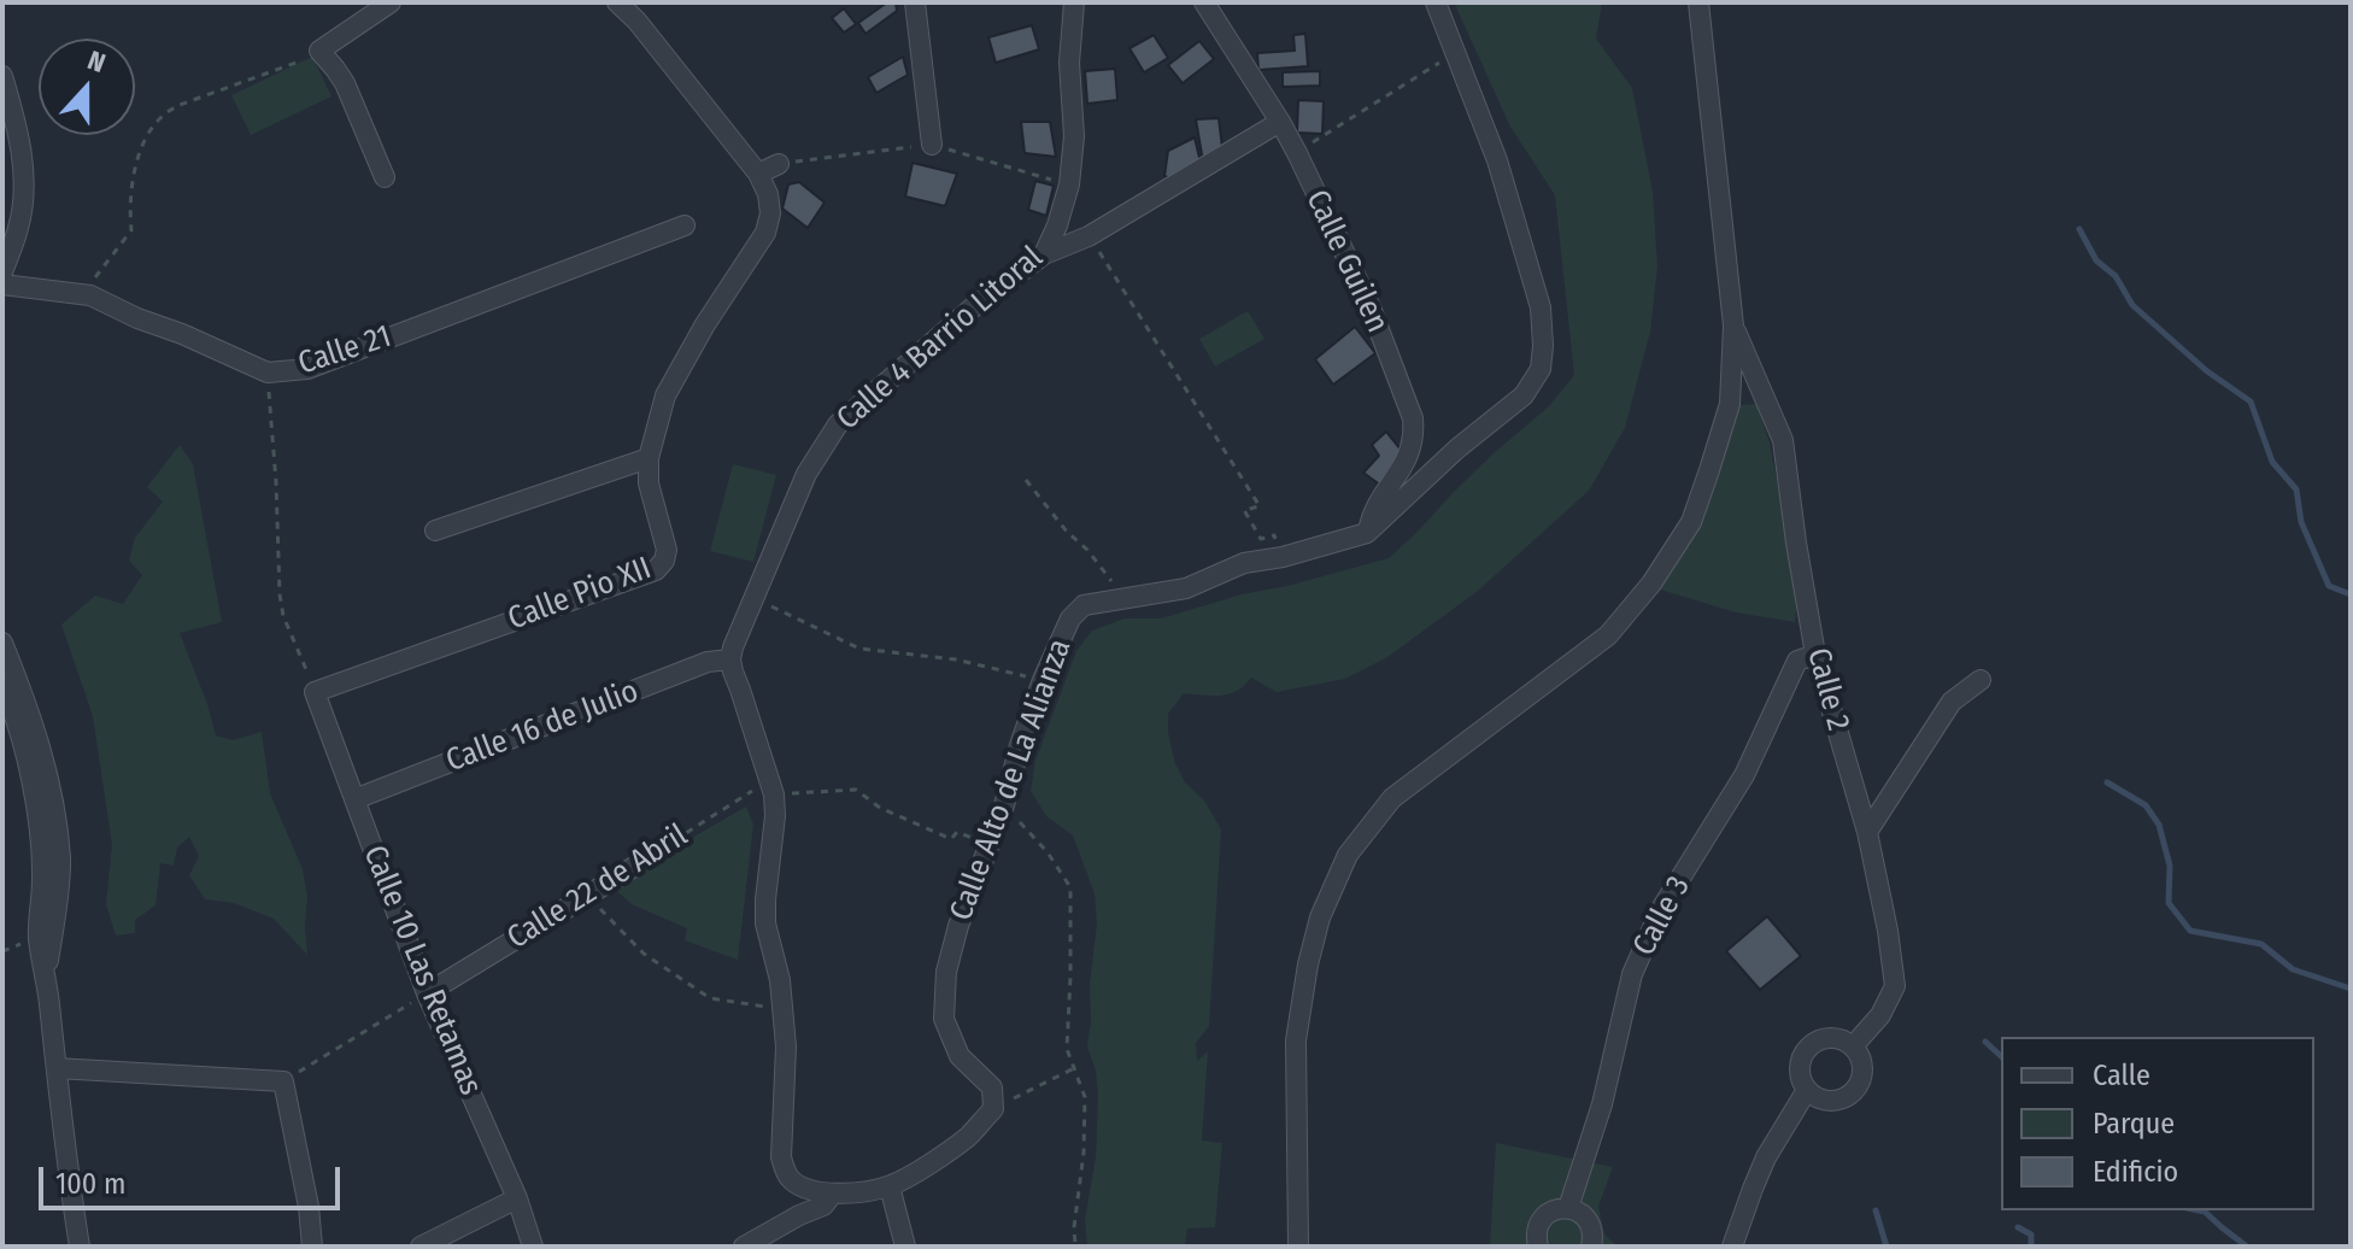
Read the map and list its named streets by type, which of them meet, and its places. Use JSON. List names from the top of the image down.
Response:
{
  "streets": {
    "street": [
      "Calle Guilen",
      "Calle 4 Barrio Litoral",
      "Calle 21",
      "Calle Pio XII",
      "Calle 2",
      "Calle 16 de Julio",
      "Calle Alto de La Alianza",
      "Calle 22 de Abril",
      "Calle 3",
      "Calle 10 Las Retamas"
    ]
  },
  "crossings": [
    ["Calle Guilen", "Calle Alto de La Alianza"],
    ["Calle 4 Barrio Litoral", "Calle 16 de Julio"],
    ["Calle Pio XII", "Calle 10 Las Retamas"],
    ["Calle 2", "Calle 3"],
    ["Calle 16 de Julio", "Calle 10 Las Retamas"],
    ["Calle Alto de La Alianza", "Calle 22 de Abril"],
    ["Calle 22 de Abril", "Calle 10 Las Retamas"]
  ],
  "legend": ["Calle", "Parque", "Edificio"],
  "scale_bar": "100 m",
  "north": "top"
}
